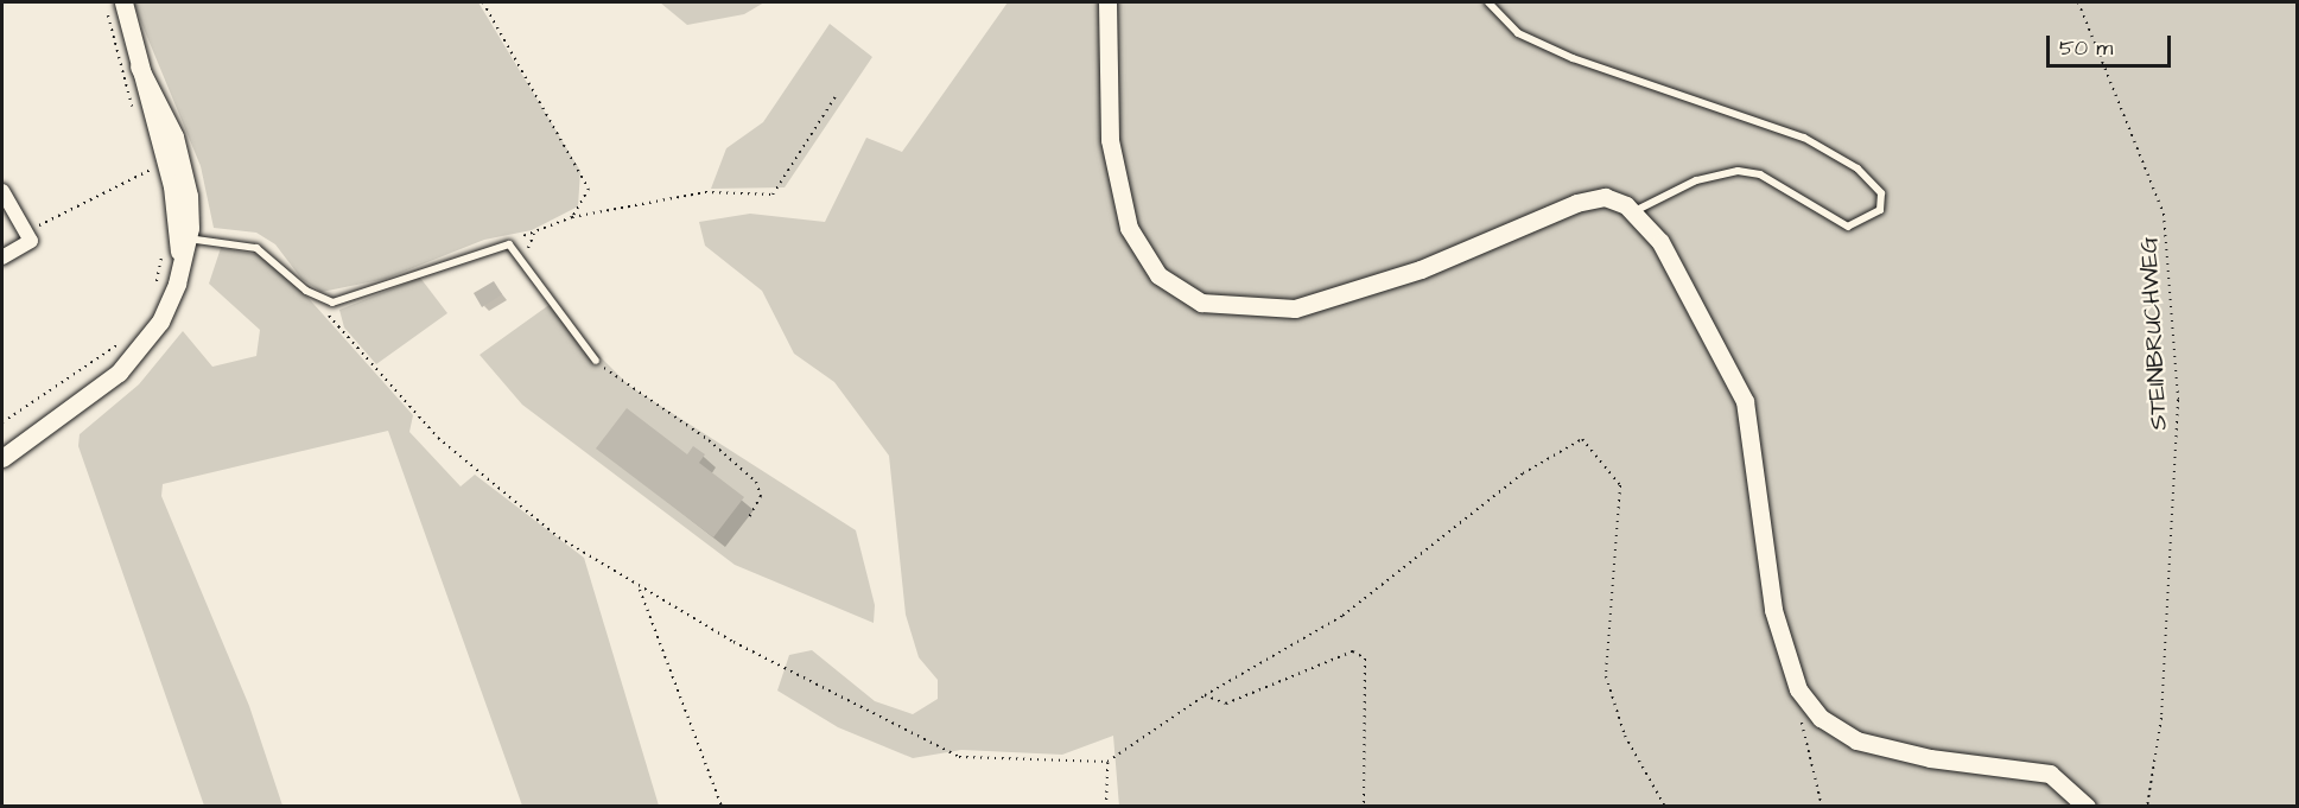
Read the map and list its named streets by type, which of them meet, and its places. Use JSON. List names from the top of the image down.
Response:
{
  "streets": {
    "path": ["STEINBRUCHWEG"]
  },
  "scale_bar": "50 m"
}
